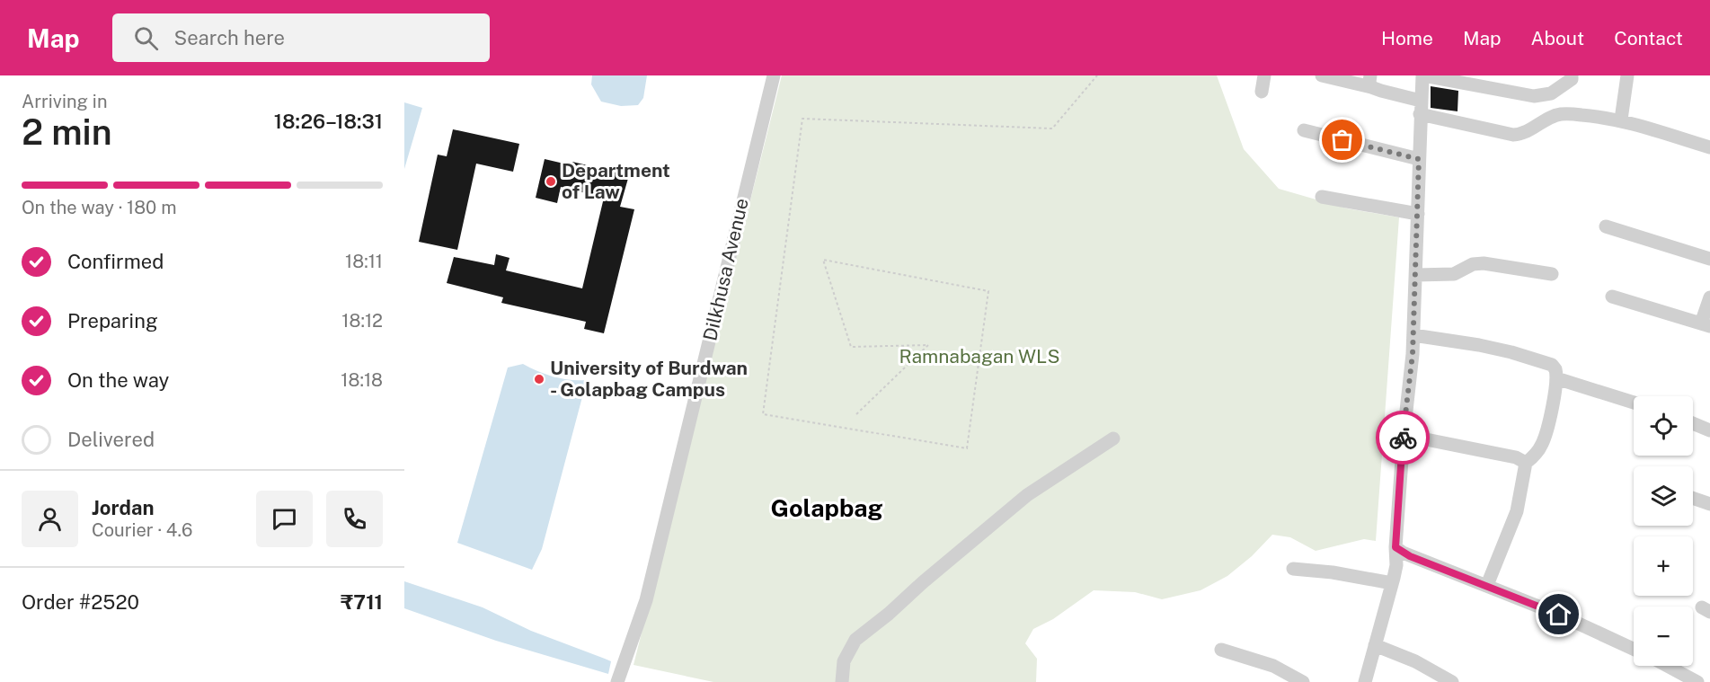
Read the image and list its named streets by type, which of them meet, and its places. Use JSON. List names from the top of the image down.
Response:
{
  "streets": {
    "street": ["Dilkhusa Avenue"]
  },
  "districts": ["Golapbag"],
  "parks": ["Ramnabagan WLS"],
  "places": ["Department of Law", "University of Burdwan - Golapbag Campus"],
  "page": {
    "header": "Map",
    "search": "Search here",
    "nav": [
      "Home",
      "Map",
      "About",
      "Contact"
    ],
    "heading": ["2 min", "Arriving in", "18:26–18:31"],
    "panel": [
      "Jordan",
      "Courier · 4.6",
      "Order #2520",
      "₹711"
    ],
    "bar": "On the way · 180 m",
    "list": [
      ["Confirmed", "18:11"],
      ["Preparing", "18:12"],
      ["On the way", "18:18"],
      "Delivered"
    ],
    "map_buttons": ["+", "−"]
  }
}
